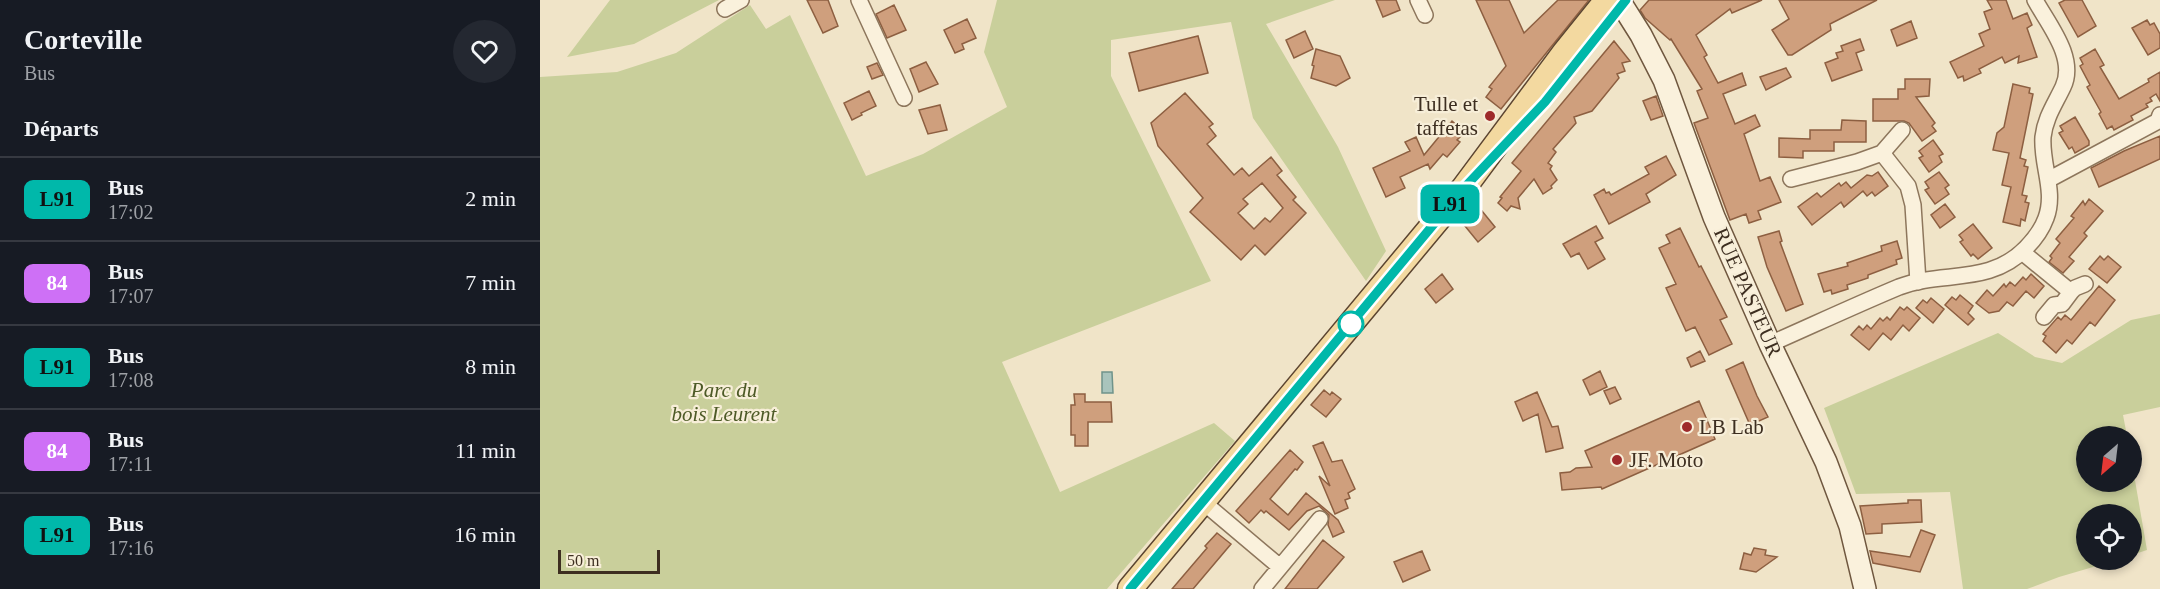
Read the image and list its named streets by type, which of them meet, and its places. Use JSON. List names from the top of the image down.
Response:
{
  "streets": {
    "main road": ["RUE PASTEUR"]
  },
  "parks": ["Parc du bois Leurent"],
  "places": ["Tulle et taffetas", "LB Lab", "JF. Moto"],
  "lines": ["bus line L91"],
  "scale_bar": "50 m",
  "north": "bottom left",
  "page": {
    "heading": [
      ["Corteville", "Bus"],
      "Départs"
    ],
    "on_map": "L91",
    "list": [
      {
        "mark": "L91",
        "name": "Bus",
        "note": "17:02",
        "value": "2 min"
      },
      {
        "mark": "84",
        "name": "Bus",
        "note": "17:07",
        "value": "7 min"
      },
      {
        "mark": "L91",
        "name": "Bus",
        "note": "17:08",
        "value": "8 min"
      },
      {
        "mark": "84",
        "name": "Bus",
        "note": "17:11",
        "value": "11 min"
      },
      {
        "mark": "L91",
        "name": "Bus",
        "note": "17:16",
        "value": "16 min"
      }
    ],
    "scale": "50 m"
  }
}
